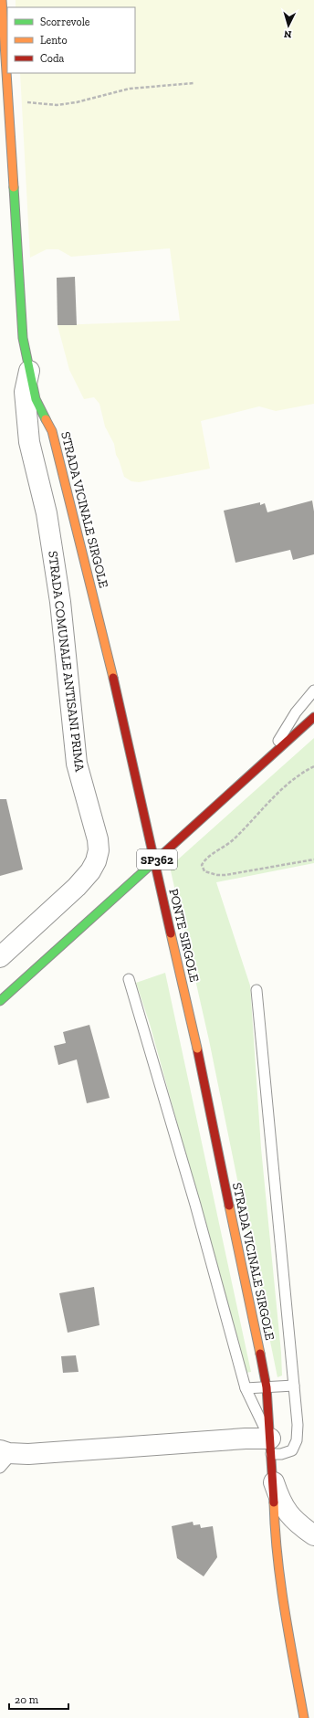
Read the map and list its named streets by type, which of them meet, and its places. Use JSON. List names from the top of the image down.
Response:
{
  "streets": {
    "street": [
      "STRADA VICINALE SIRGOLE",
      "STRADA COMUNALE ANTISANI PRIMA",
      "SP362",
      "PONTE SIRGOLE"
    ]
  },
  "crossings": [
    ["STRADA VICINALE SIRGOLE", "STRADA COMUNALE ANTISANI PRIMA"],
    ["STRADA VICINALE SIRGOLE", "PONTE SIRGOLE"]
  ],
  "legend": ["Scorrevole", "Lento", "Coda"],
  "scale_bar": "20 m",
  "north": "bottom"
}
